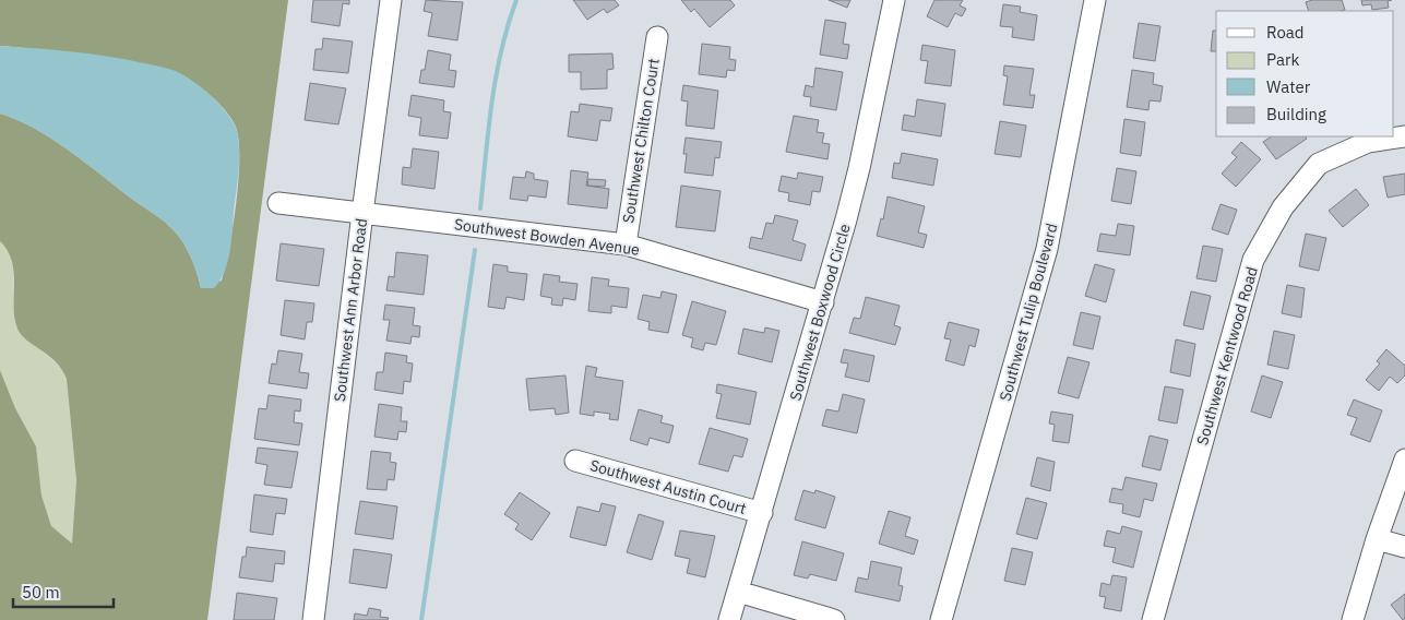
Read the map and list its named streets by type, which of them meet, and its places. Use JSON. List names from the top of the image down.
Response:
{
  "streets": {
    "street": [
      "Southwest Chilton Court",
      "Southwest Bowden Avenue",
      "Southwest Ann Arbor Road",
      "Southwest Boxwood Circle",
      "Southwest Tulip Boulevard",
      "Southwest Kentwood Road",
      "Southwest Austin Court"
    ]
  },
  "crossings": [
    ["Southwest Chilton Court", "Southwest Bowden Avenue"],
    ["Southwest Bowden Avenue", "Southwest Ann Arbor Road"],
    ["Southwest Bowden Avenue", "Southwest Boxwood Circle"],
    ["Southwest Boxwood Circle", "Southwest Austin Court"]
  ],
  "legend": [
    "Road",
    "Park",
    "Water",
    "Building"
  ],
  "scale_bar": "50 m"
}
